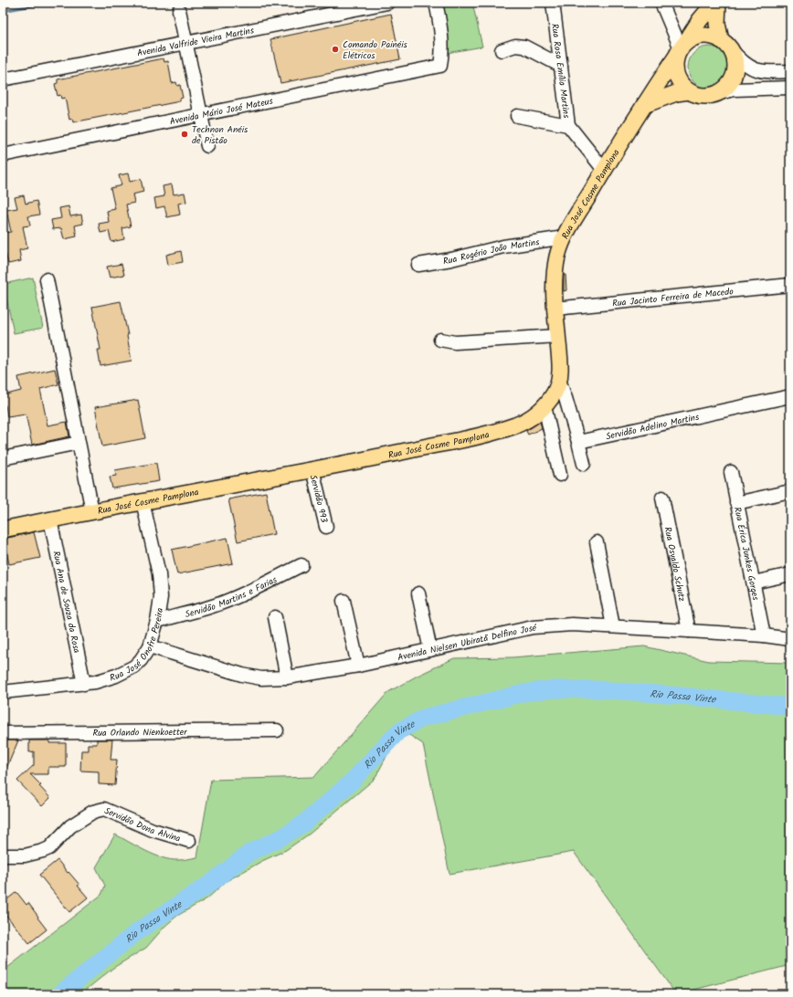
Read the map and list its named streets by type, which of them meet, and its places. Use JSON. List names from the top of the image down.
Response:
{
  "streets": {
    "main road": ["Rua José Cosme Pamplona"],
    "street": [
      "Avenida Valfride Vieira Martins",
      "Rua Rosa Emília Martins",
      "Avenida Mário José Mateus",
      "Rua Rogério João Martins",
      "Rua Jacinto Ferreira de Macedo",
      "Servidão Adelino Martins",
      "Servidão 993",
      "Rua Érica Junkes Gorges",
      "Rua Osvaldo Schutz",
      "Servidão Martins e Farias",
      "Rua Ana de Souza da Rosa",
      "Rua José Onofre Pereira",
      "Avenida Nielsen Ubiratã Delfino José",
      "Rua Orlando Nienkoetter",
      "Servidão Dona Alvina"
    ]
  },
  "crossings": [
    ["Rua Rosa Emília Martins", "Rua José Cosme Pamplona"],
    ["Rua José Cosme Pamplona", "Rua Rogério João Martins"],
    ["Rua José Cosme Pamplona", "Rua Jacinto Ferreira de Macedo"],
    ["Rua José Cosme Pamplona", "Servidão 993"],
    ["Rua José Cosme Pamplona", "Rua Ana de Souza da Rosa"],
    ["Rua José Cosme Pamplona", "Rua José Onofre Pereira"],
    ["Rua Érica Junkes Gorges", "Avenida Nielsen Ubiratã Delfino José"],
    ["Rua Osvaldo Schutz", "Avenida Nielsen Ubiratã Delfino José"],
    ["Servidão Martins e Farias", "Rua José Onofre Pereira"],
    ["Rua Ana de Souza da Rosa", "Rua José Onofre Pereira"],
    ["Rua José Onofre Pereira", "Avenida Nielsen Ubiratã Delfino José"]
  ],
  "water": ["Rio Passa Vinte"],
  "places": ["Comando Painéis Elétricos", "Technon Anéis de Pistão"]
}
